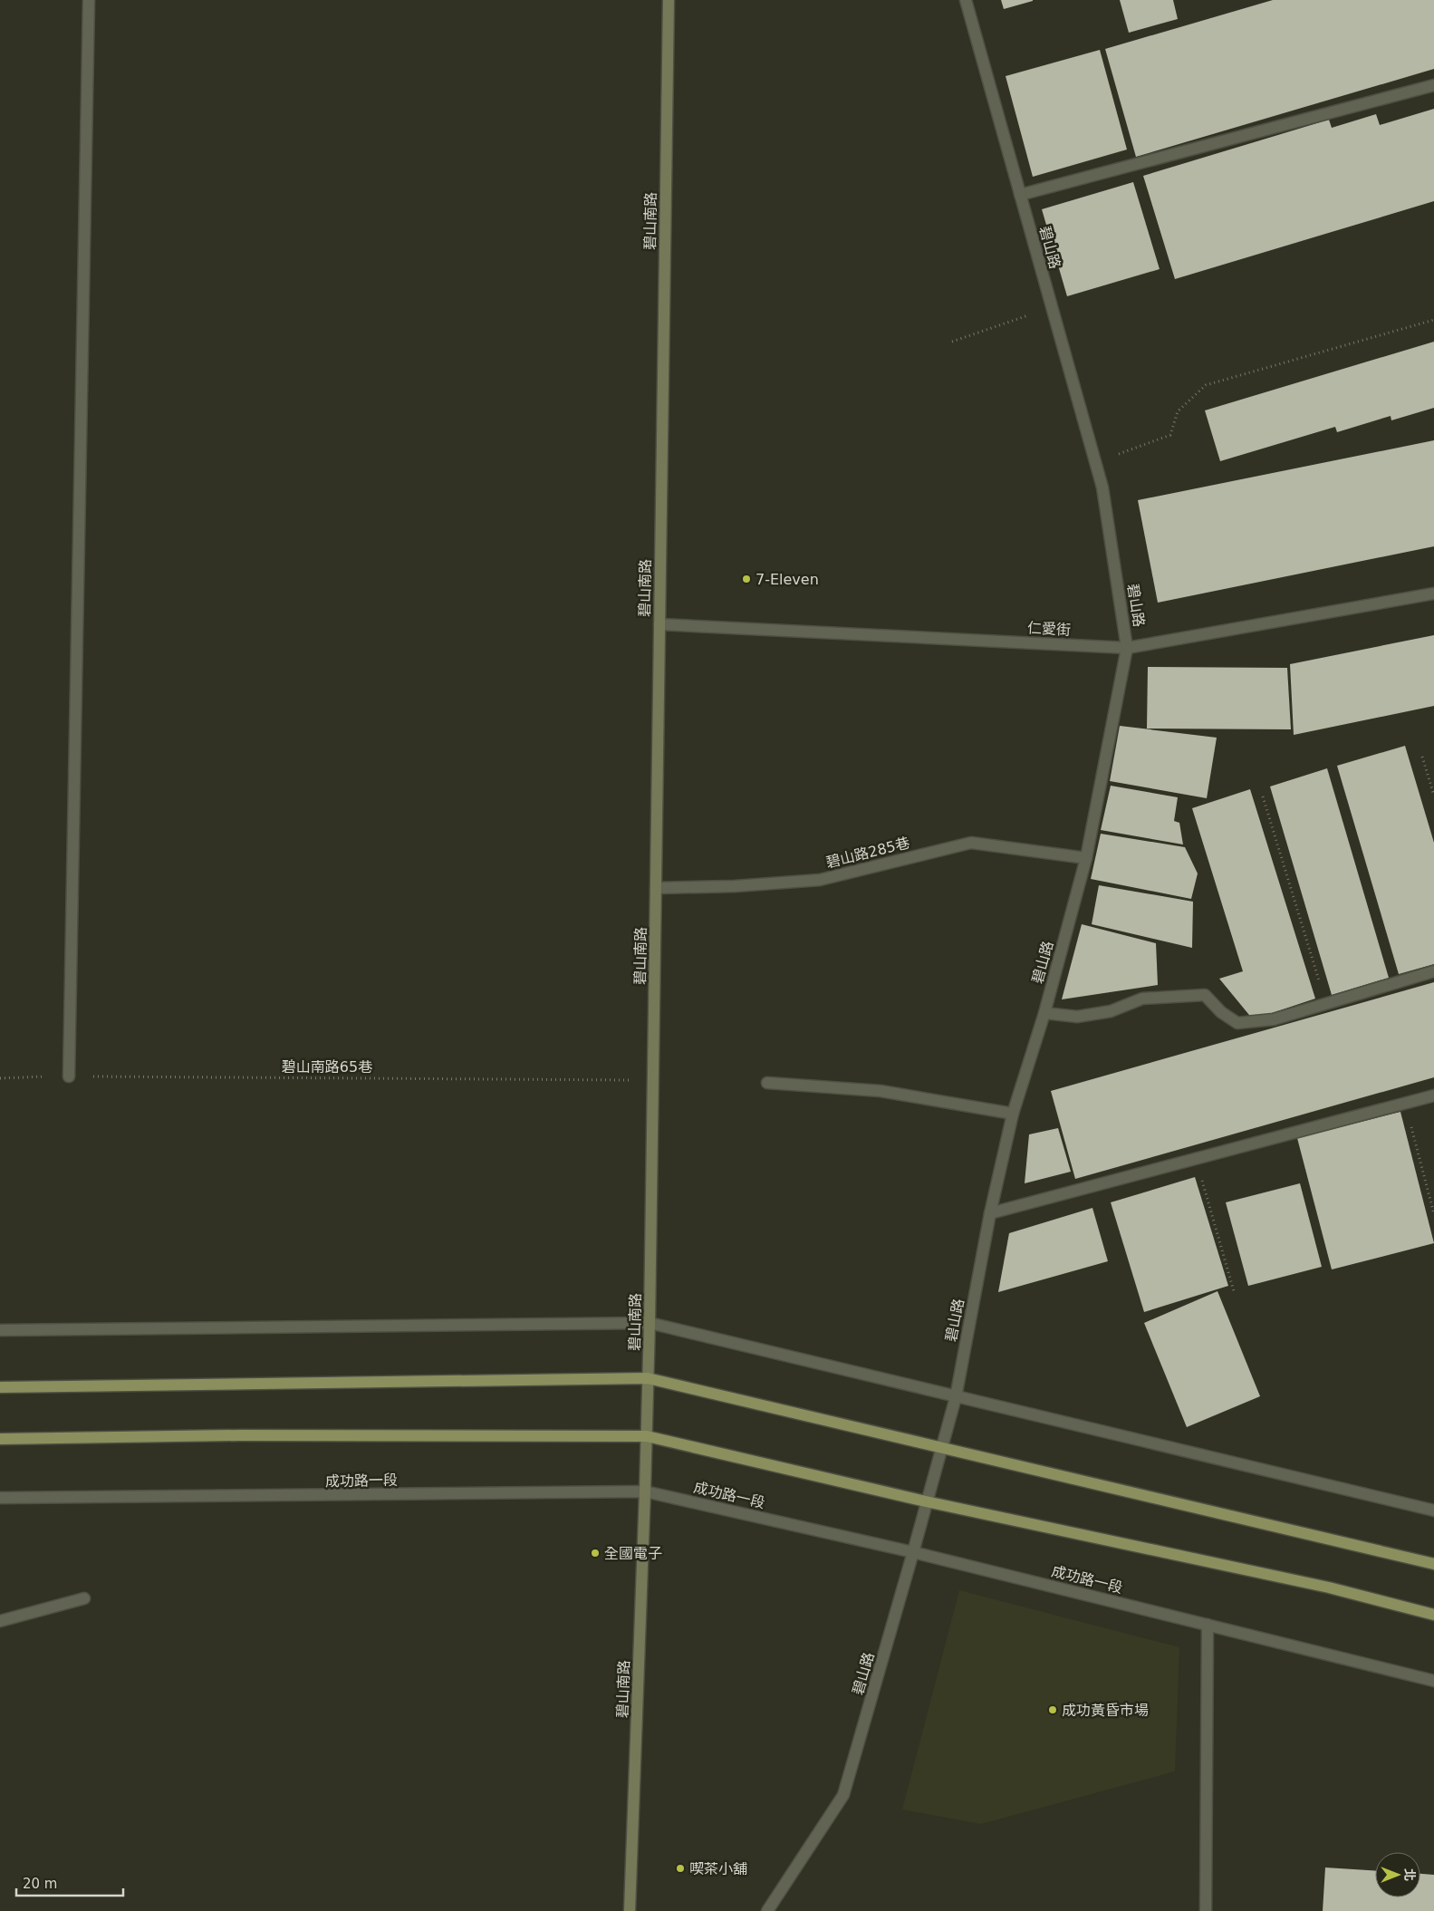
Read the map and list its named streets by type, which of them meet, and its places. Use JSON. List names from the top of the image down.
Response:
{
  "streets": {
    "main road": ["碧山南路"],
    "street": [
      "碧山路",
      "仁愛街",
      "碧山路285巷",
      "成功路一段"
    ],
    "path": ["碧山南路65巷"]
  },
  "crossings": [
    ["碧山南路", "仁愛街"],
    ["碧山南路", "碧山路285巷"],
    ["碧山南路", "碧山南路65巷"],
    ["碧山南路", "成功路一段"],
    ["碧山路", "仁愛街"],
    ["碧山路", "碧山路285巷"],
    ["碧山路", "成功路一段"]
  ],
  "places": [
    "7-Eleven",
    "全國電子",
    "成功黃昏市場",
    "喫茶小舖"
  ],
  "scale_bar": "20 m",
  "north": "right"
}
